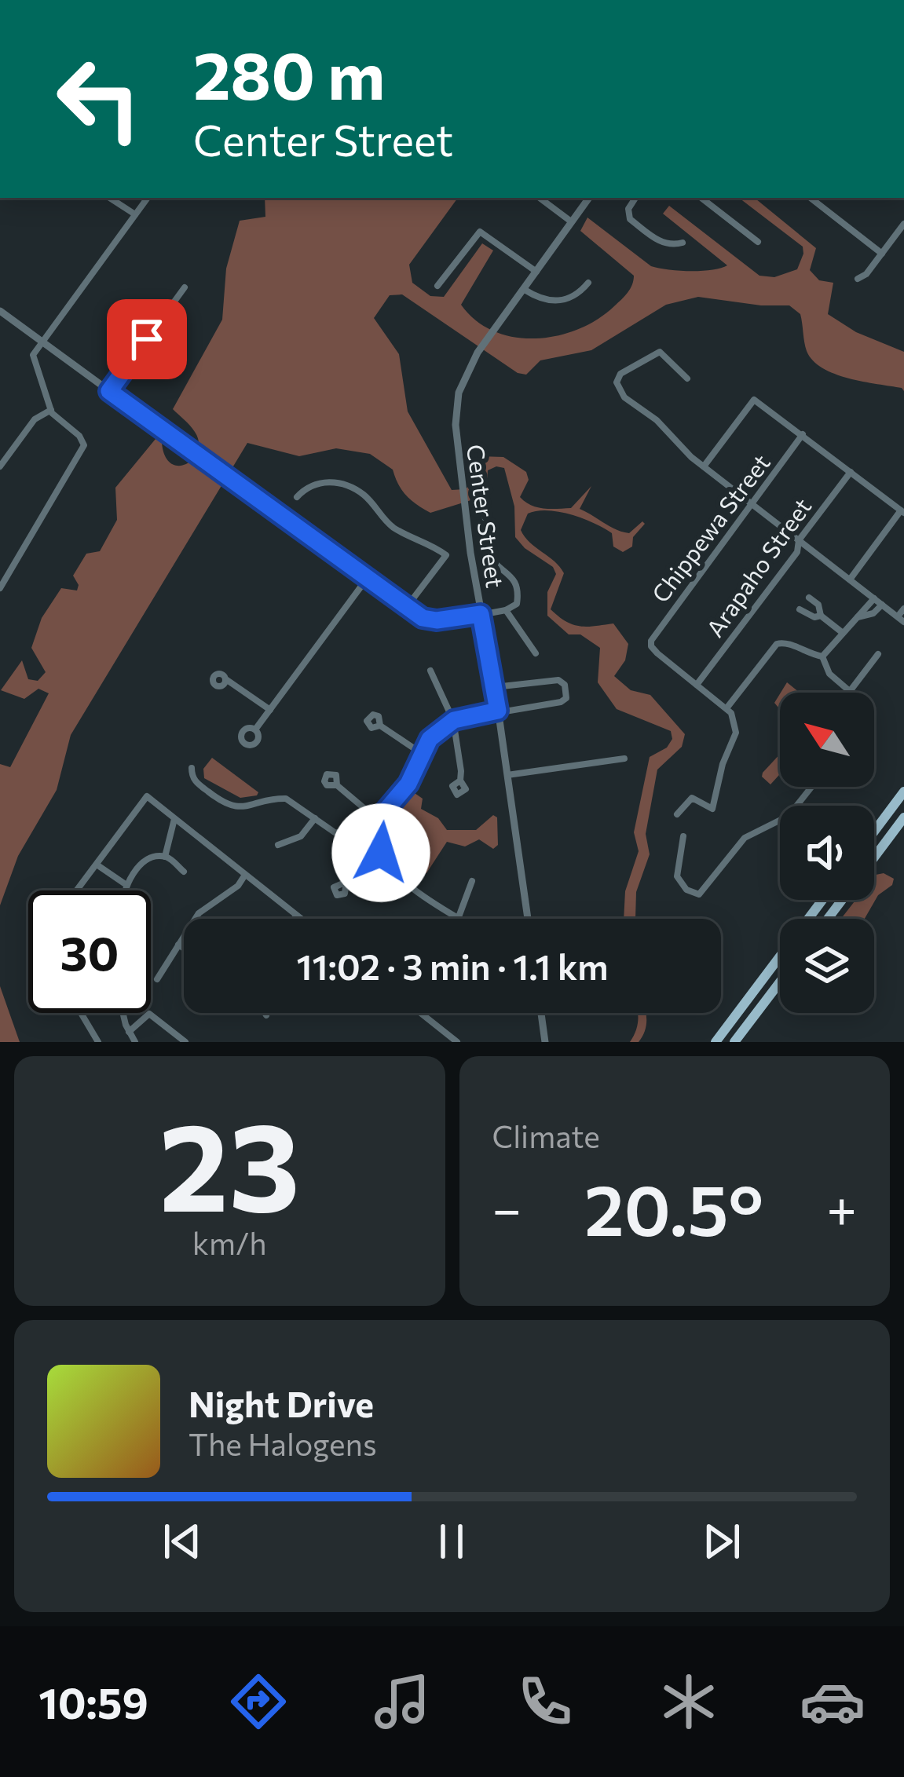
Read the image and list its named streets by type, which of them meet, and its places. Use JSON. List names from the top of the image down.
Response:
{
  "streets": {
    "street": ["Center Street", "Chippewa Street", "Arapaho Street"]
  },
  "crossings": [
    ["Chippewa Street", "Arapaho Street"]
  ],
  "north": "top left",
  "page": {
    "turn": ["280 m", "Center Street"],
    "limit": "30",
    "trip": "11:02 · 3 min · 1.1 km",
    "tile": [
      ["23", "km/h"],
      "Climate"
    ],
    "heat": ["−", "20.5°", "+"],
    "song": ["Night Drive", "The Halogens"],
    "tabs": "10:59"
  }
}
